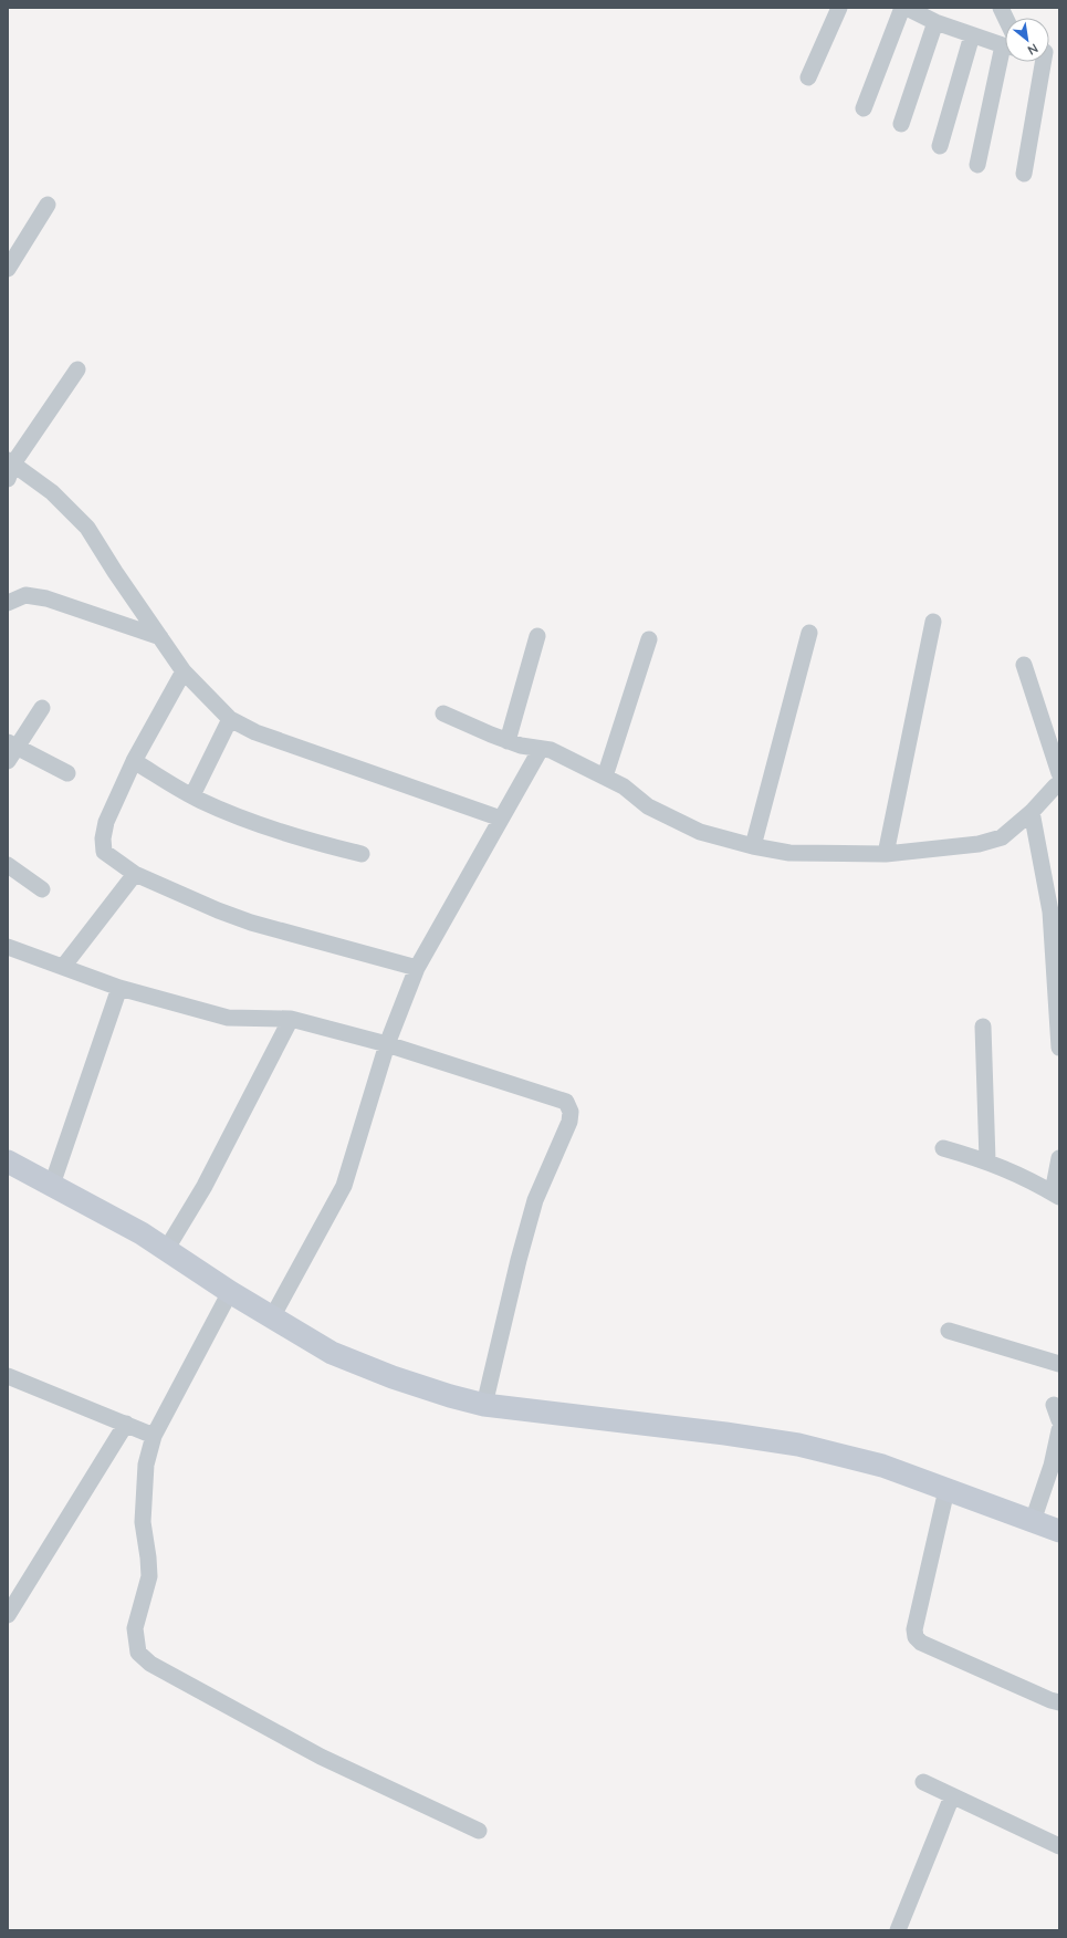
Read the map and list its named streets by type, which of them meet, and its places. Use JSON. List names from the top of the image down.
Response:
{
  "north": "bottom right"
}
